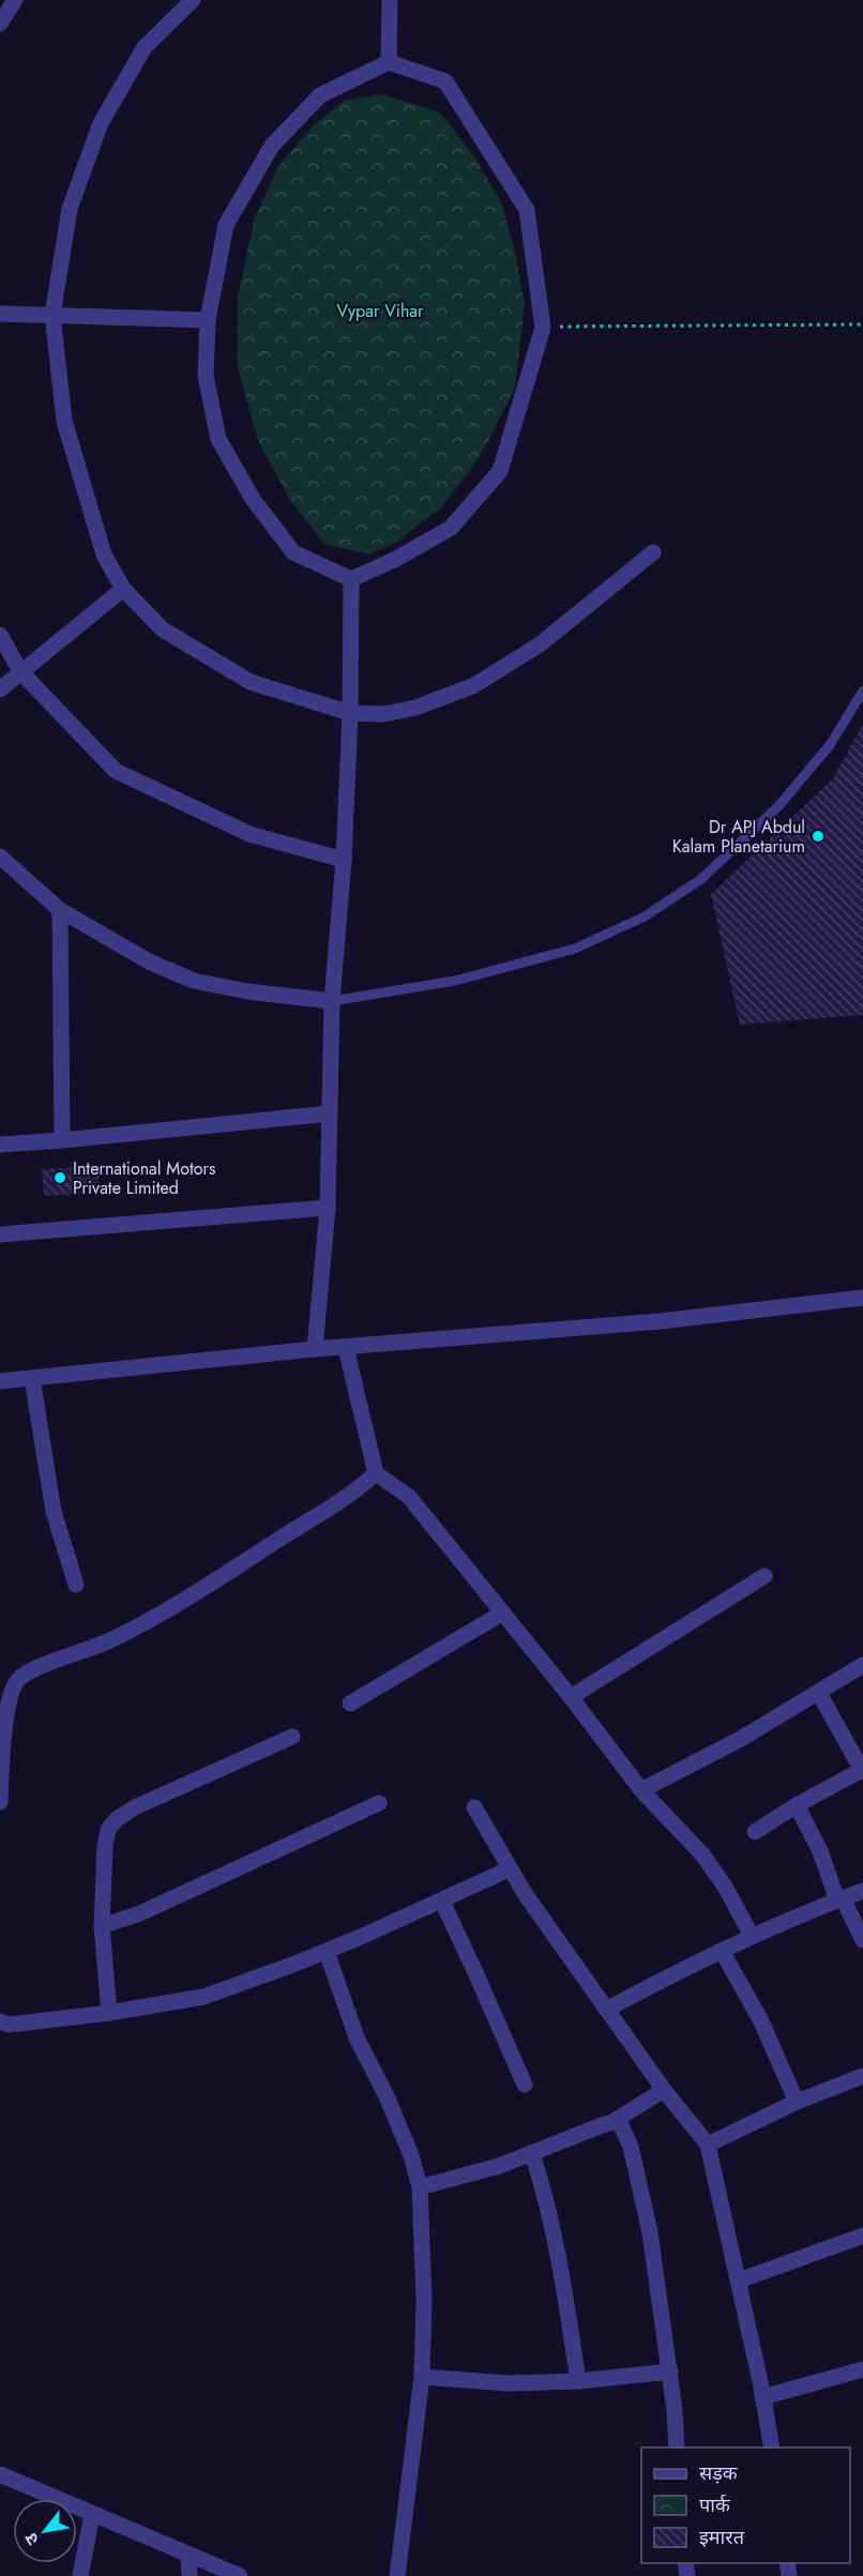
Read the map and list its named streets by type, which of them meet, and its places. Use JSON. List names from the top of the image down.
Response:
{
  "parks": ["Vypar Vihar"],
  "places": ["Dr APJ Abdul Kalam Planetarium", "International Motors Private Limited"],
  "legend": ["सड़क", "पार्क", "इमारत"],
  "north": "bottom left"
}
